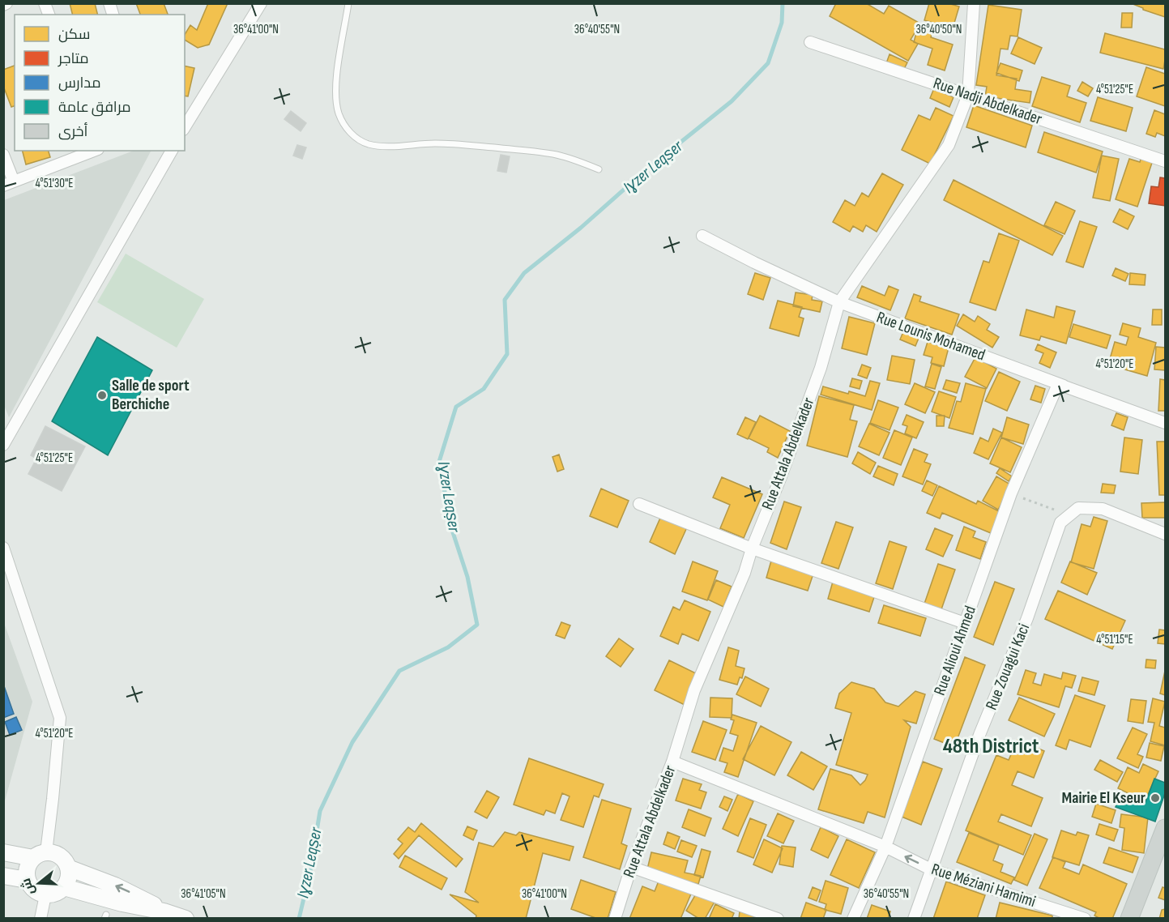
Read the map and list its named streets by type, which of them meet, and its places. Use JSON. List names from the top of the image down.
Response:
{
  "streets": {
    "street": [
      "Rue Nadji Abdelkader",
      "Rue Lounis Mohamed",
      "Rue Attala Abdelkader",
      "Rue Alioui Ahmed",
      "Rue Zouagui Kaci",
      "Rue Méziani Hamimi"
    ]
  },
  "crossings": [
    ["Rue Nadji Abdelkader", "Rue Attala Abdelkader"],
    ["Rue Lounis Mohamed", "Rue Attala Abdelkader"],
    ["Rue Lounis Mohamed", "Rue Alioui Ahmed"],
    ["Rue Attala Abdelkader", "Rue Méziani Hamimi"],
    ["Rue Alioui Ahmed", "Rue Méziani Hamimi"],
    ["Rue Zouagui Kaci", "Rue Méziani Hamimi"]
  ],
  "districts": ["48th District"],
  "water": ["Iɣzer Leqṣer"],
  "places": ["Salle de sport Berchiche", "Mairie El Kseur"],
  "legend": [
    "سكن",
    "متاجر",
    "مدارس",
    "مرافق عامة",
    "أخرى"
  ],
  "north": "left",
  "coordinates": [
    "36°41'00\"N",
    "36°40'55\"N",
    "36°40'50\"N",
    "4°51'25\"E",
    "4°51'30\"E",
    "4°51'20\"E",
    "4°51'15\"E",
    "36°41'05\"N"
  ]
}
